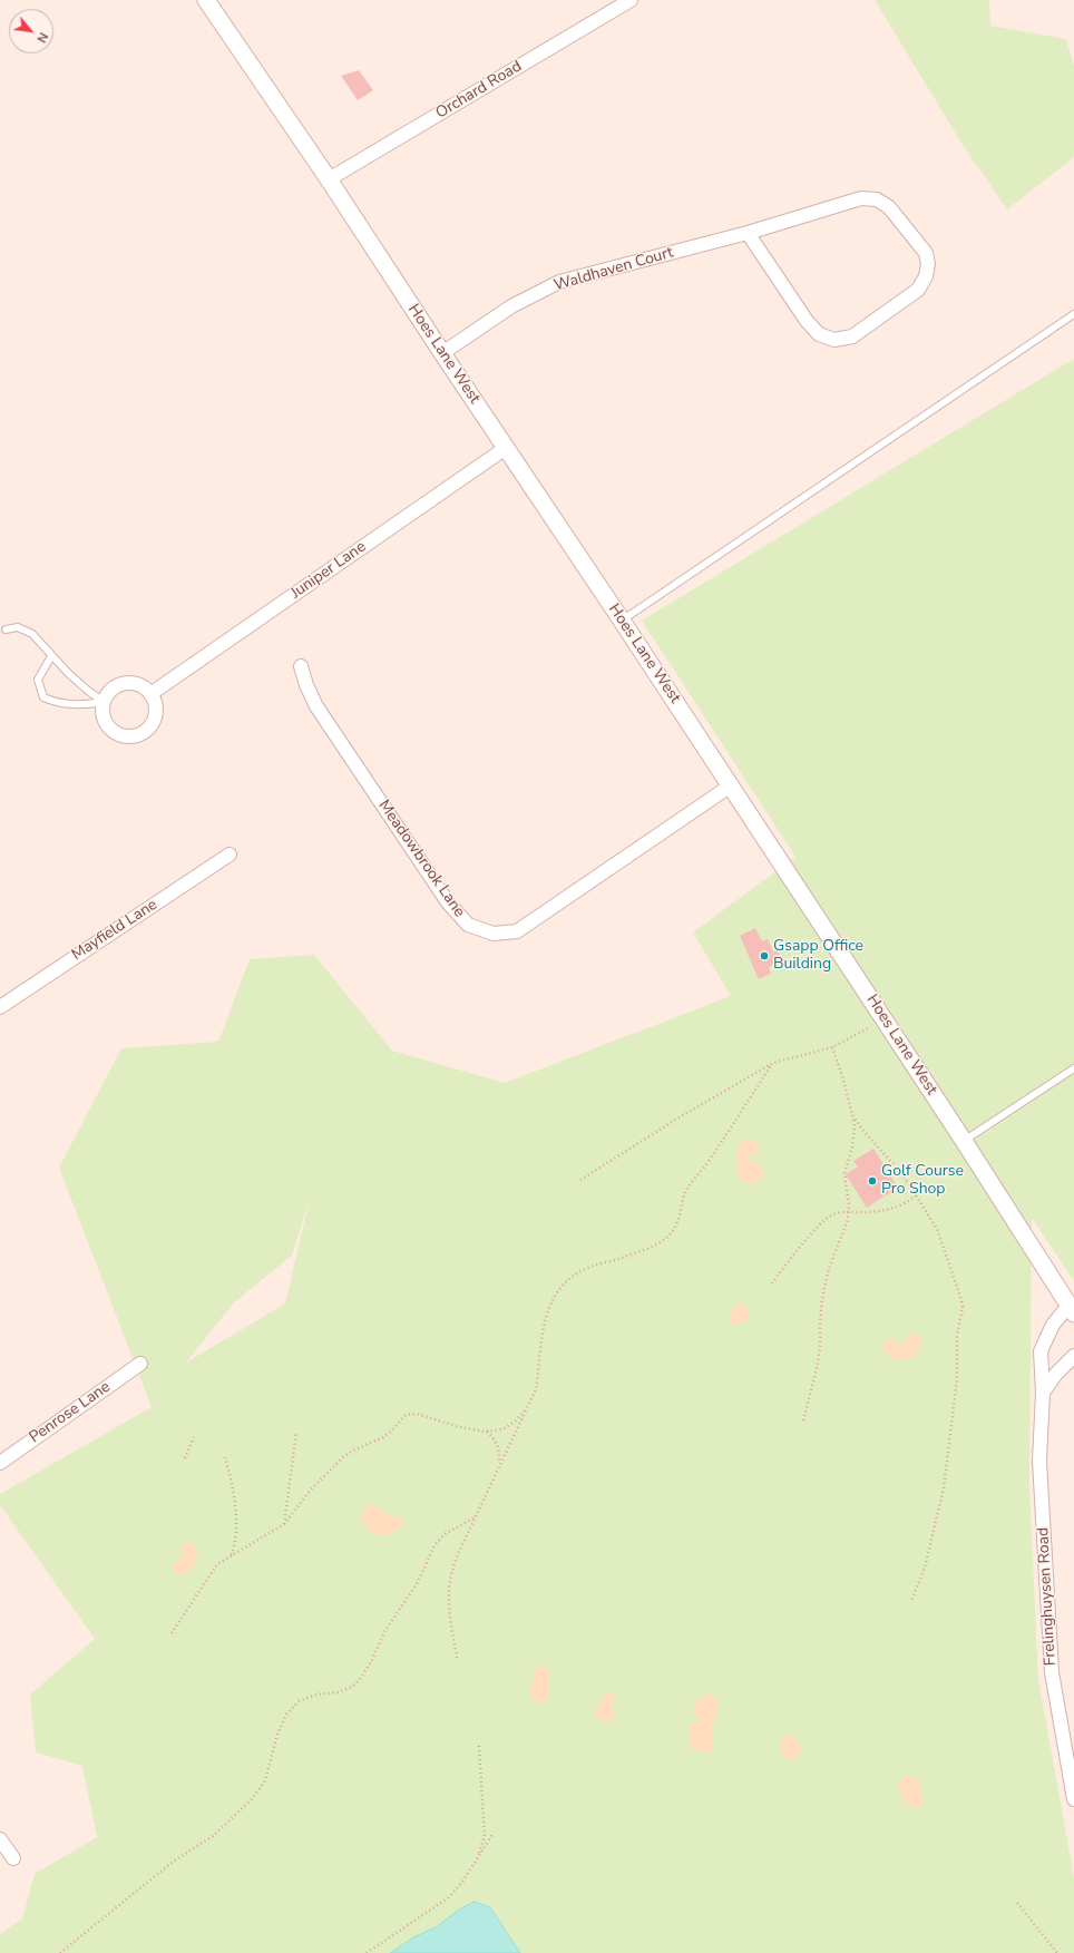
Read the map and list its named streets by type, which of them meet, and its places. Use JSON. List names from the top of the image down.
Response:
{
  "streets": {
    "street": [
      "Orchard Road",
      "Waldhaven Court",
      "Hoes Lane West",
      "Juniper Lane",
      "Meadowbrook Lane",
      "Mayfield Lane",
      "Penrose Lane",
      "Frelinghuysen Road"
    ]
  },
  "crossings": [
    ["Orchard Road", "Hoes Lane West"],
    ["Waldhaven Court", "Hoes Lane West"],
    ["Hoes Lane West", "Juniper Lane"],
    ["Hoes Lane West", "Meadowbrook Lane"],
    ["Hoes Lane West", "Frelinghuysen Road"]
  ],
  "places": ["Gsapp Office Building", "Golf Course Pro Shop"],
  "north": "bottom right"
}
